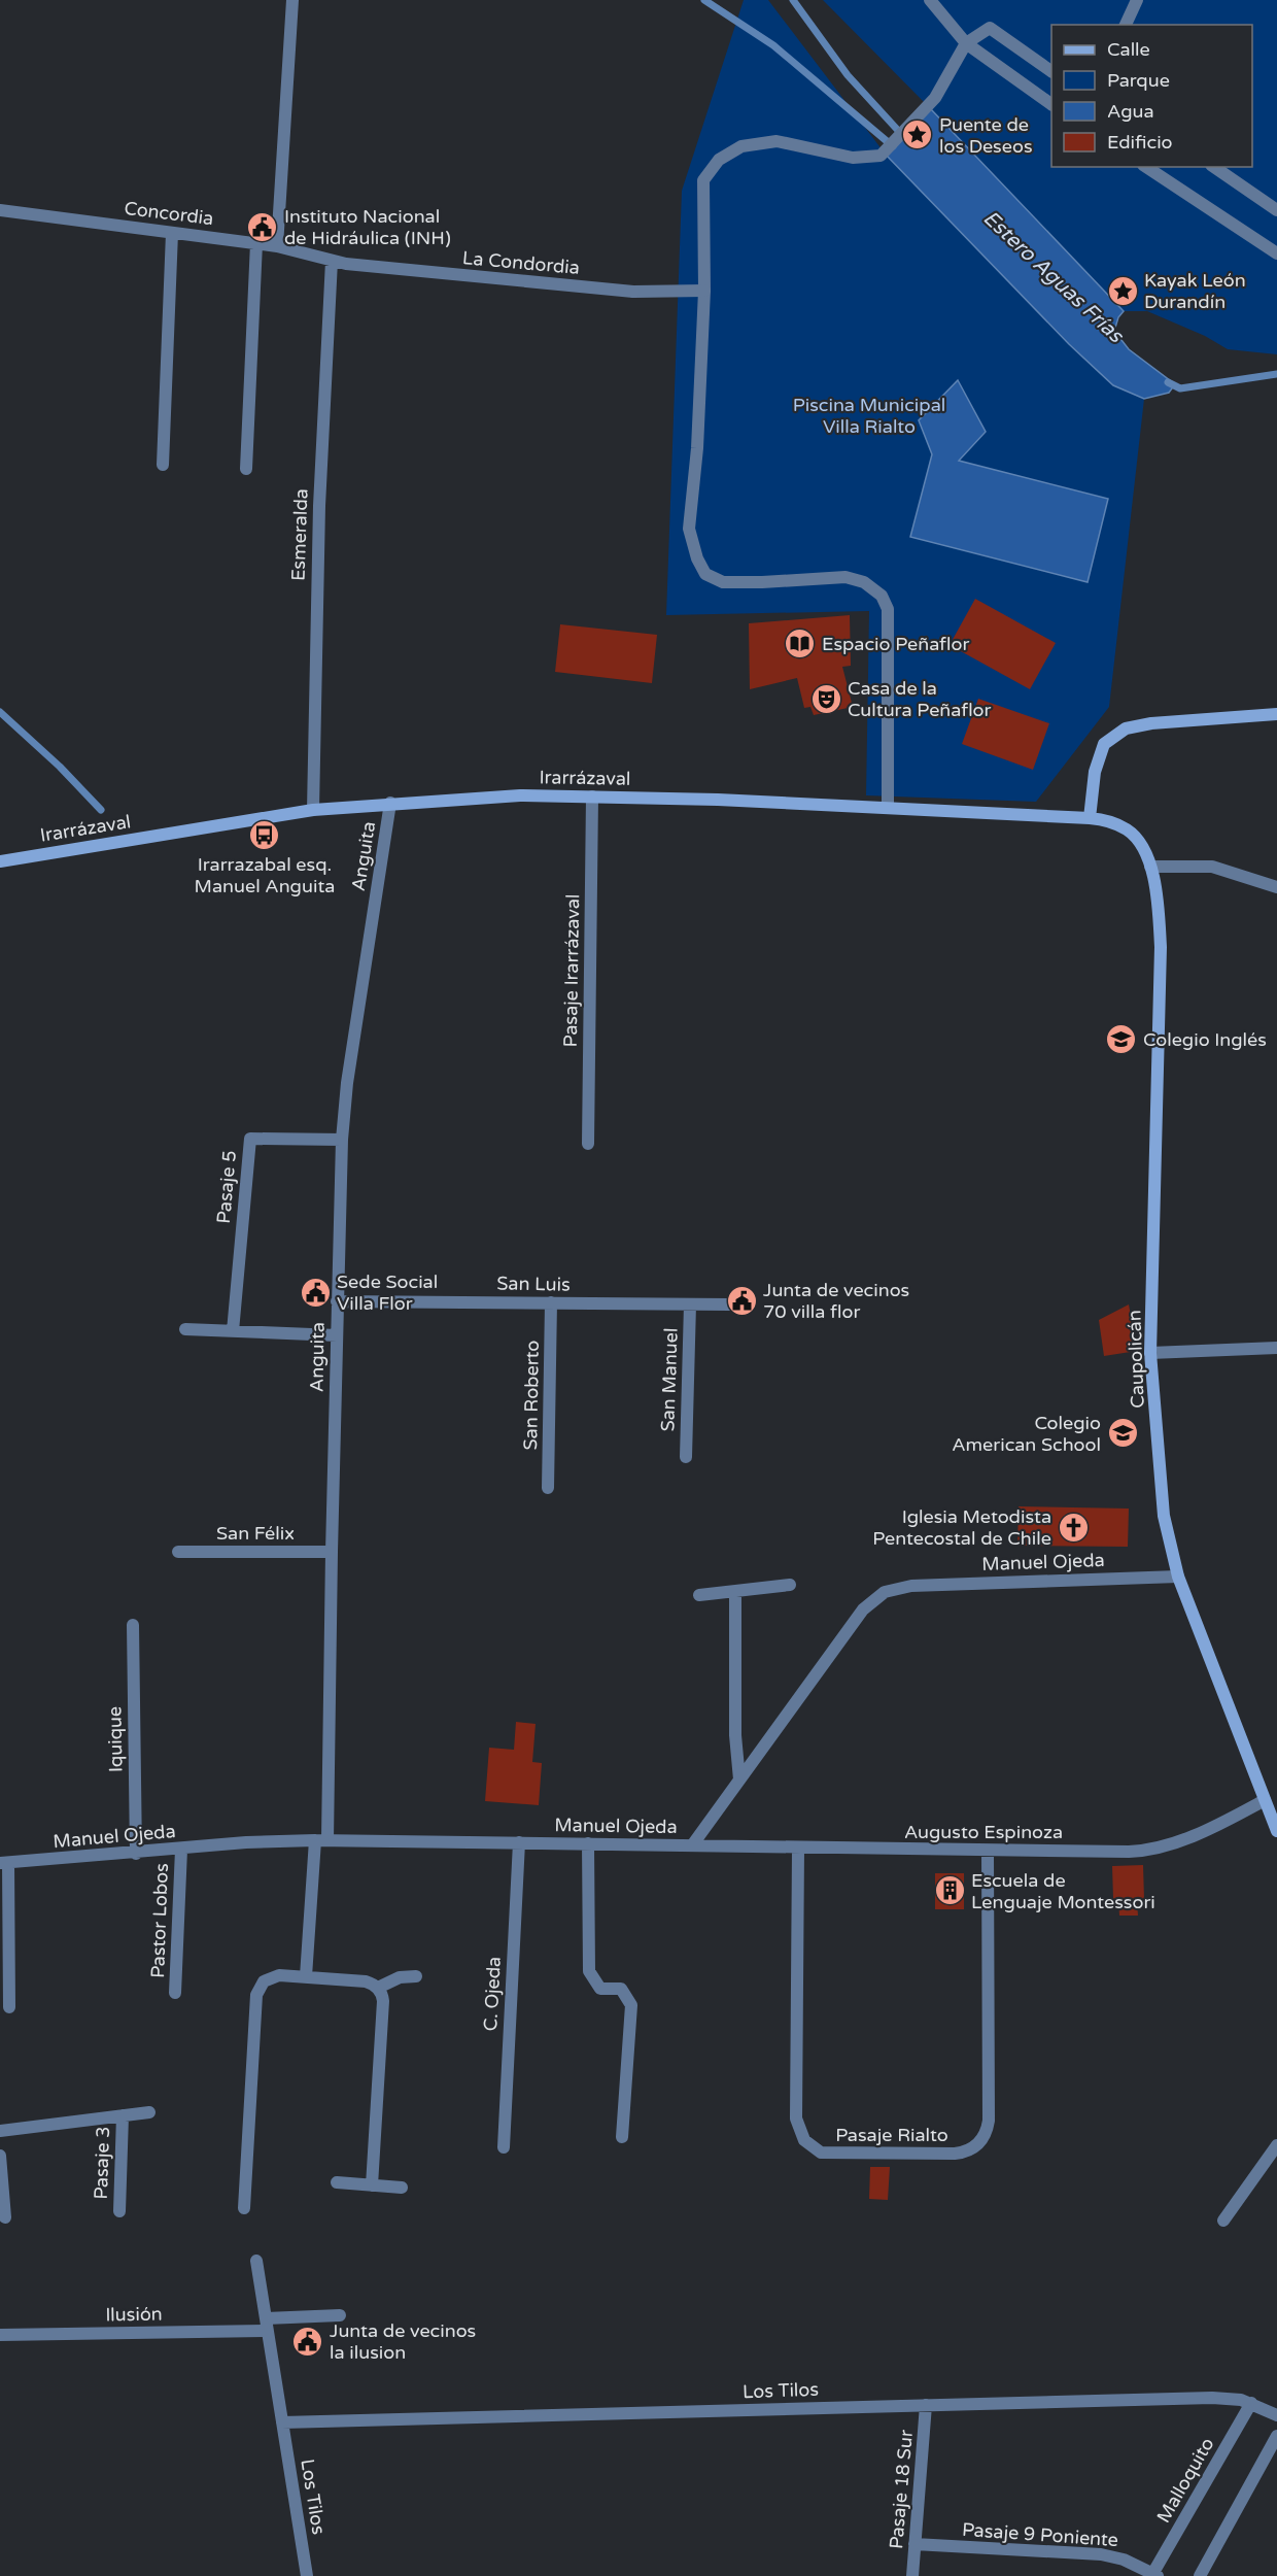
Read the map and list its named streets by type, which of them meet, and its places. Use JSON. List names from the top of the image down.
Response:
{
  "streets": {
    "main road": ["Irarrázaval", "Caupolicán"],
    "street": [
      "Concordia",
      "La Condordia",
      "Esmeralda",
      "Anguita",
      "Pasaje Irarrázaval",
      "Pasaje 5",
      "San Luis",
      "San Manuel",
      "San Roberto",
      "San Félix",
      "Manuel Ojeda",
      "Iquique",
      "Augusto Espinoza",
      "Pastor Lobos",
      "C. Ojeda",
      "Pasaje Rialto",
      "Pasaje 3",
      "Ilusión",
      "Los Tilos",
      "Malloquito",
      "Pasaje 18 Sur",
      "Pasaje 9 Poniente"
    ]
  },
  "crossings": [
    ["Concordia", "La Condordia"],
    ["Concordia", "Esmeralda"],
    ["La Condordia", "Esmeralda"],
    ["Esmeralda", "Irarrázaval"],
    ["Irarrázaval", "Anguita"],
    ["Irarrázaval", "Pasaje Irarrázaval"],
    ["Irarrázaval", "Caupolicán"],
    ["Anguita", "Pasaje 5"],
    ["Anguita", "San Luis"],
    ["Anguita", "San Félix"],
    ["Anguita", "Manuel Ojeda"],
    ["San Luis", "San Manuel"],
    ["San Luis", "San Roberto"],
    ["Caupolicán", "Manuel Ojeda"],
    ["Caupolicán", "Augusto Espinoza"],
    ["Manuel Ojeda", "Iquique"],
    ["Manuel Ojeda", "Augusto Espinoza"],
    ["Manuel Ojeda", "Pastor Lobos"],
    ["Manuel Ojeda", "C. Ojeda"],
    ["Augusto Espinoza", "Pasaje Rialto"],
    ["Ilusión", "Los Tilos"],
    ["Los Tilos", "Malloquito"],
    ["Los Tilos", "Pasaje 18 Sur"],
    ["Malloquito", "Pasaje 9 Poniente"],
    ["Pasaje 18 Sur", "Pasaje 9 Poniente"]
  ],
  "water": ["Estero Aguas Frías"],
  "parks": ["Piscina Municipal Villa Rialto"],
  "places": {
    "place": ["Puente de los Deseos", "Kayak León Durandín"],
    "public building": [
      "Instituto Nacional de Hidráulica (INH)",
      "Sede Social Villa Flor",
      "Junta de vecinos 70 villa flor",
      "Junta de vecinos la ilusion"
    ],
    "library": ["Espacio Peñaflor"],
    "theatre": ["Casa de la Cultura Peñaflor"],
    "bus stop": ["Irarrazabal esq. Manuel Anguita"],
    "school or university": ["Colegio Inglés", "Colegio American School"],
    "church": ["Iglesia Metodista Pentecostal de Chile"],
    "building": ["Escuela de Lenguaje Montessori"]
  },
  "legend": [
    "Calle",
    "Parque",
    "Agua",
    "Edificio"
  ]
}
